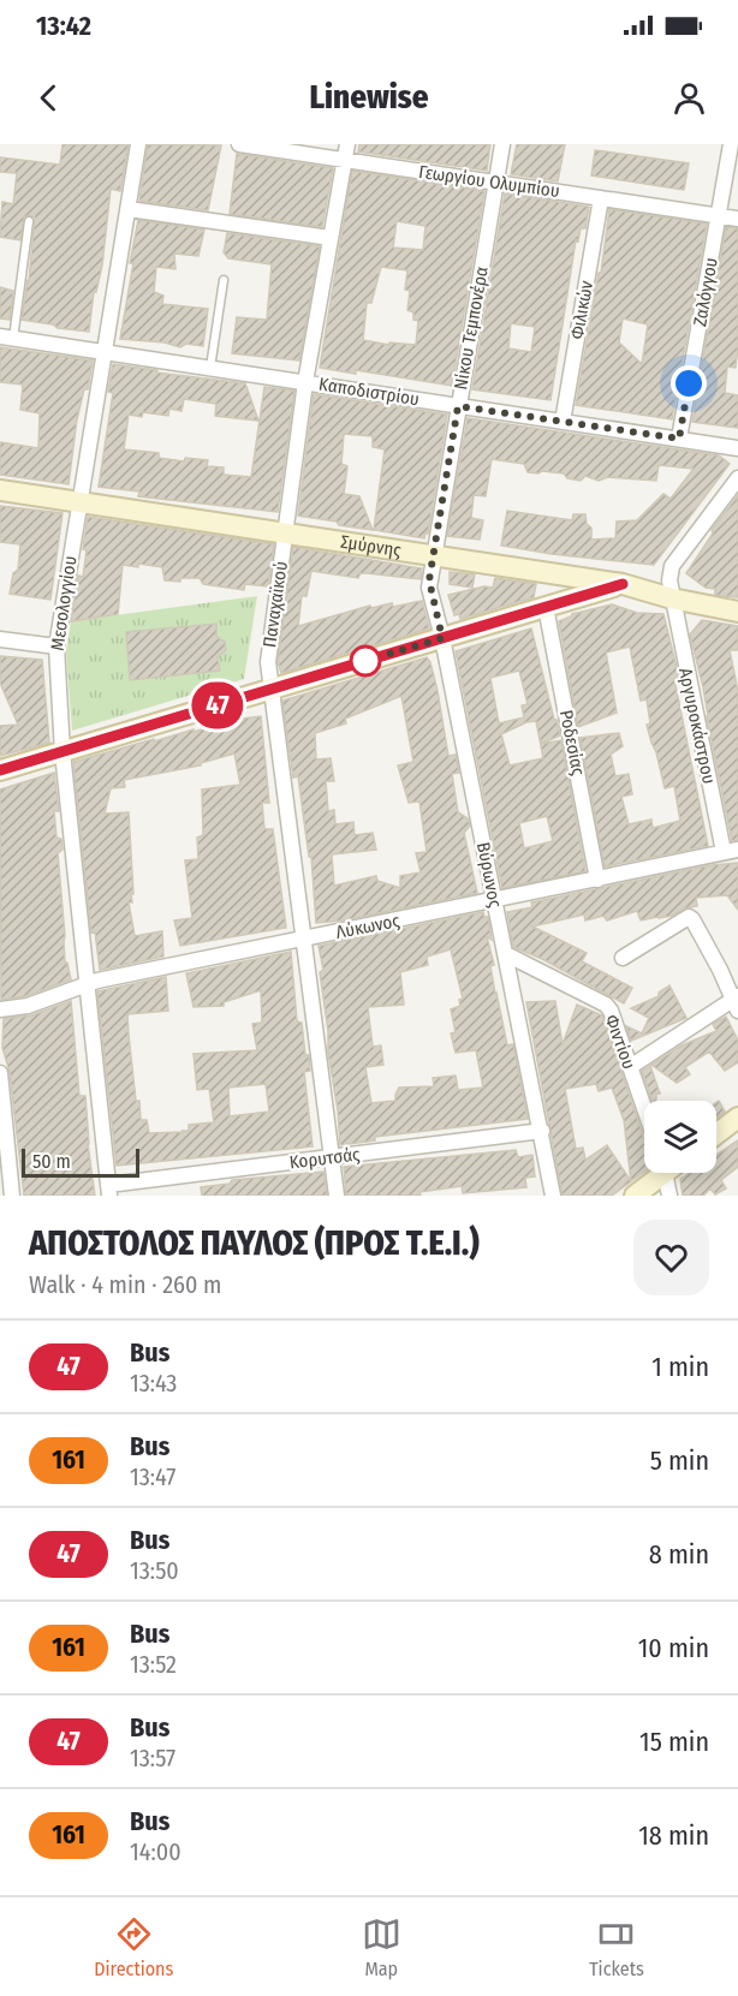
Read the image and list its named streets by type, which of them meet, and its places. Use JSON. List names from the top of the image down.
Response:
{
  "streets": {
    "main road": ["Σμύρνης"],
    "street": [
      "Γεωργίου Ολυμπίου",
      "Ζαλόγγου",
      "Φιλικών",
      "Νίκου Τεμπονέρα",
      "Καποδιστρίου",
      "Μεσολογγίου",
      "Παναχαϊκού",
      "Αργυροκάστρου",
      "Ροδεσίας",
      "Βύρωνος",
      "Λύκωνος",
      "Φιντίου",
      "Κορυτσάς"
    ]
  },
  "crossings": [
    ["Γεωργίου Ολυμπίου", "Ζαλόγγου"],
    ["Γεωργίου Ολυμπίου", "Φιλικών"],
    ["Γεωργίου Ολυμπίου", "Νίκου Τεμπονέρα"],
    ["Γεωργίου Ολυμπίου", "Παναχαϊκού"],
    ["Ζαλόγγου", "Καποδιστρίου"],
    ["Φιλικών", "Καποδιστρίου"],
    ["Νίκου Τεμπονέρα", "Καποδιστρίου"],
    ["Νίκου Τεμπονέρα", "Σμύρνης"],
    ["Νίκου Τεμπονέρα", "Βύρωνος"],
    ["Καποδιστρίου", "Μεσολογγίου"],
    ["Καποδιστρίου", "Παναχαϊκού"],
    ["Σμύρνης", "Μεσολογγίου"],
    ["Σμύρνης", "Παναχαϊκού"],
    ["Σμύρνης", "Αργυροκάστρου"],
    ["Σμύρνης", "Βύρωνος"],
    ["Μεσολογγίου", "Λύκωνος"],
    ["Μεσολογγίου", "Κορυτσάς"],
    ["Παναχαϊκού", "Λύκωνος"],
    ["Παναχαϊκού", "Κορυτσάς"],
    ["Αργυροκάστρου", "Λύκωνος"],
    ["Ροδεσίας", "Λύκωνος"],
    ["Βύρωνος", "Λύκωνος"],
    ["Βύρωνος", "Φιντίου"],
    ["Βύρωνος", "Κορυτσάς"]
  ],
  "lines": ["bus line 47"],
  "scale_bar": "50 m",
  "page": {
    "status": "13:42",
    "header": "Linewise",
    "on_map": "47",
    "scale": "50 m",
    "heading": ["ΑΠΟΣΤΟΛΟΣ ΠΑΥΛΟΣ (ΠΡΟΣ Τ.Ε.Ι.)", "Walk · 4 min · 260 m"],
    "list": [
      {
        "mark": "47",
        "name": "Bus",
        "note": "13:43",
        "value": "1 min"
      },
      {
        "mark": "161",
        "name": "Bus",
        "note": "13:47",
        "value": "5 min"
      },
      {
        "mark": "47",
        "name": "Bus",
        "note": "13:50",
        "value": "8 min"
      },
      {
        "mark": "161",
        "name": "Bus",
        "note": "13:52",
        "value": "10 min"
      },
      {
        "mark": "47",
        "name": "Bus",
        "note": "13:57",
        "value": "15 min"
      },
      {
        "mark": "161",
        "name": "Bus",
        "note": "14:00",
        "value": "18 min"
      }
    ],
    "tabs": ["Directions", "Map", "Tickets"]
  }
}
